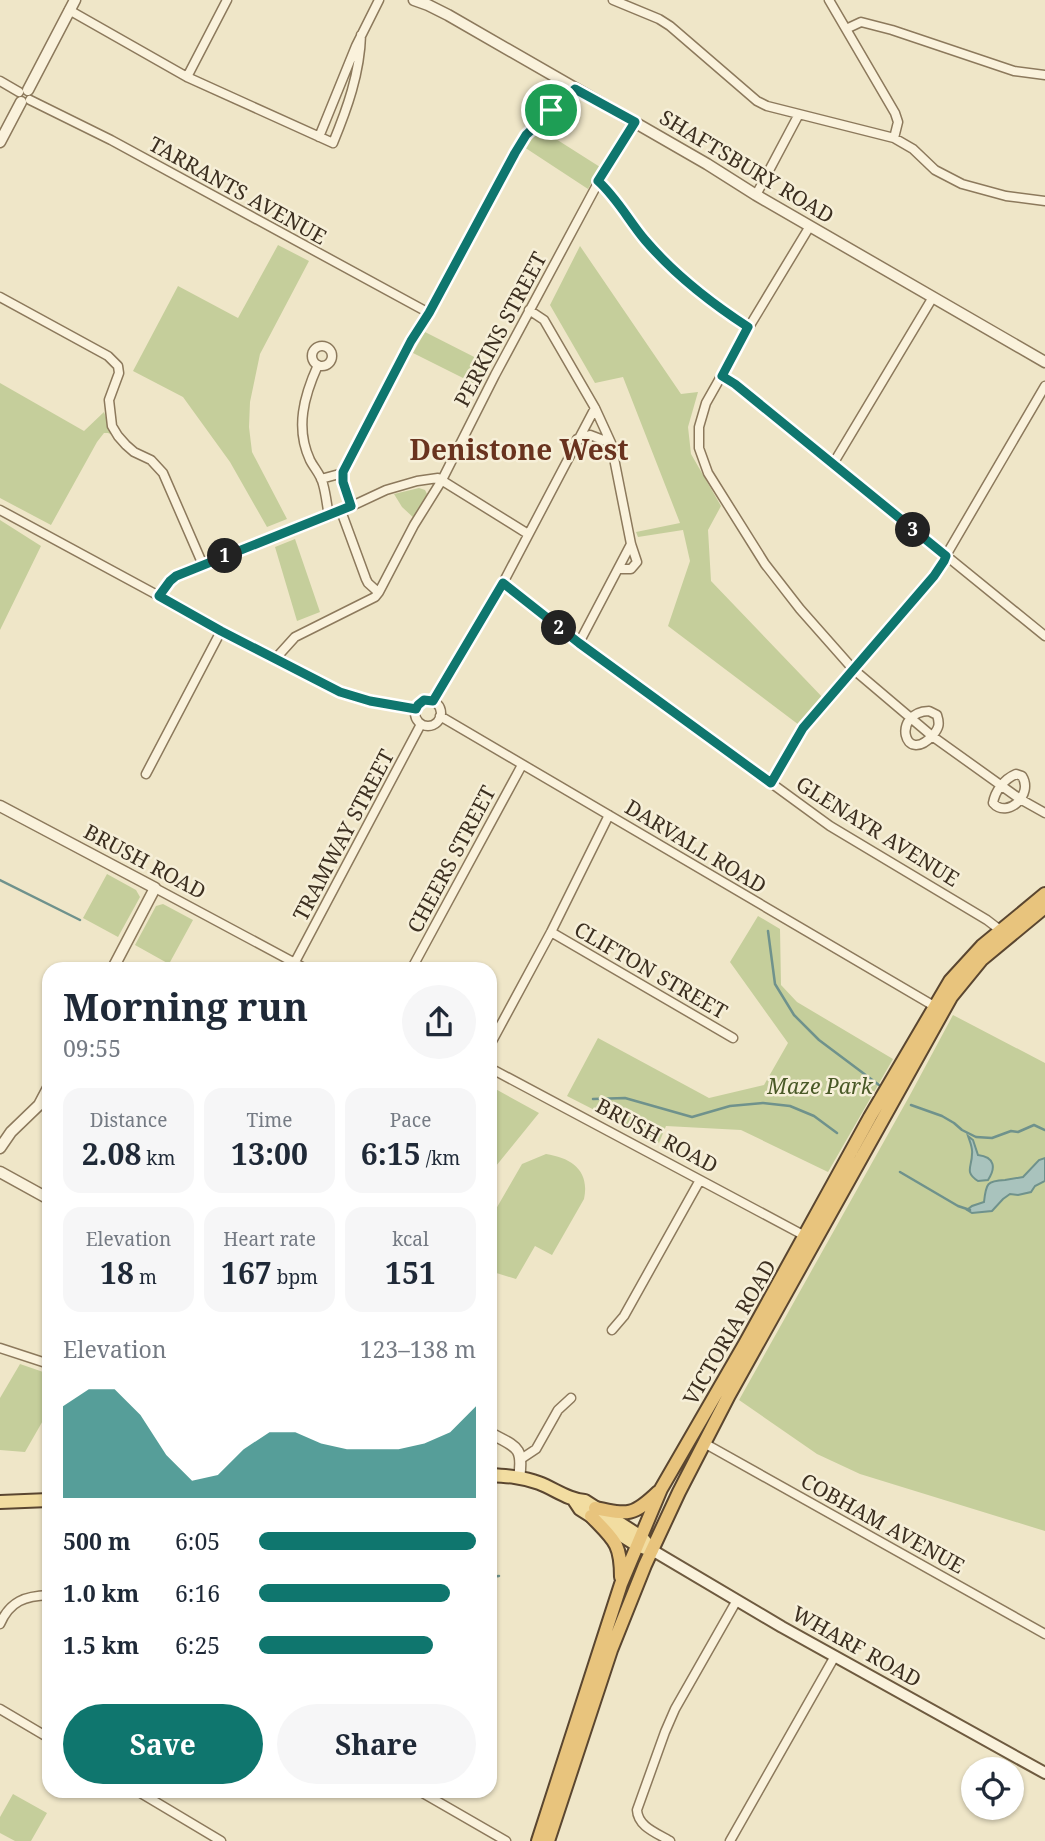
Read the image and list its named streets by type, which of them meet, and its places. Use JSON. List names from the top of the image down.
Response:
{
  "streets": {
    "highway": ["VICTORIA ROAD"],
    "main road": ["WHARF ROAD"],
    "street": [
      "SHAFTSBURY ROAD",
      "TARRANTS AVENUE",
      "PERKINS STREET",
      "GLENAYR AVENUE",
      "TRAMWAY STREET",
      "DARVALL ROAD",
      "CHEERS STREET",
      "BRUSH ROAD",
      "CLIFTON STREET",
      "COBHAM AVENUE"
    ]
  },
  "crossings": [
    ["SHAFTSBURY ROAD", "PERKINS STREET"],
    ["GLENAYR AVENUE", "VICTORIA ROAD"],
    ["TRAMWAY STREET", "DARVALL ROAD"],
    ["TRAMWAY STREET", "BRUSH ROAD"],
    ["DARVALL ROAD", "CHEERS STREET"],
    ["DARVALL ROAD", "VICTORIA ROAD"],
    ["BRUSH ROAD", "VICTORIA ROAD"],
    ["VICTORIA ROAD", "COBHAM AVENUE"],
    ["VICTORIA ROAD", "WHARF ROAD"]
  ],
  "districts": ["Denistone West"],
  "parks": ["Maze Park"],
  "page": {
    "pins": ["3", "1", "2"],
    "heading": ["Morning run", "09:55"],
    "stats": [
      ["Distance", "2.08 km"],
      ["Time", "13:00"],
      ["Pace", "6:15 /km"],
      ["Elevation", "18 m"],
      ["Heart rate", "167 bpm"],
      ["kcal", "151"]
    ],
    "chart": ["Elevation", "123–138 m"],
    "list": [
      {
        "name": "500 m",
        "note": "6:05"
      },
      {
        "name": "1.0 km",
        "note": "6:16"
      },
      {
        "name": "1.5 km",
        "note": "6:25"
      }
    ],
    "buttons": ["Save", "Share"]
  }
}
